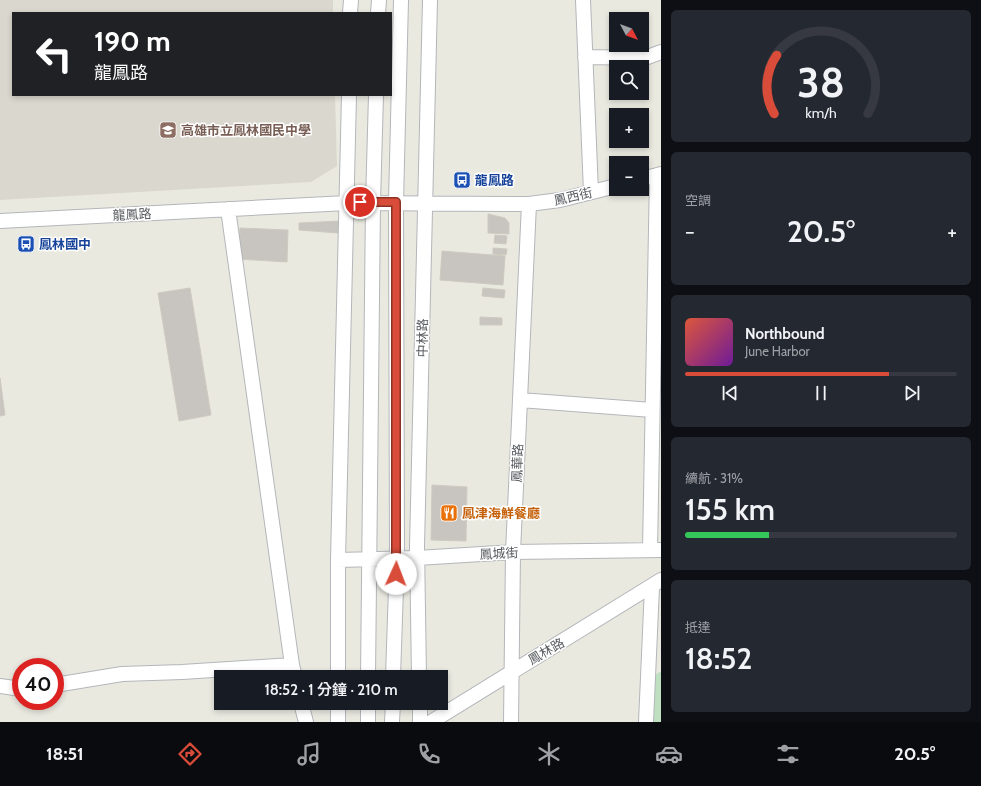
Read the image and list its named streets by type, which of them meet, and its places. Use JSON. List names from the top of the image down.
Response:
{
  "streets": {
    "street": [
      "鳳西街",
      "龍鳳路",
      "中林路",
      "鳳華路",
      "鳳城街",
      "鳳林路"
    ]
  },
  "crossings": [
    ["鳳西街", "龍鳳路"],
    ["鳳西街", "鳳華路"],
    ["龍鳳路", "中林路"],
    ["龍鳳路", "鳳華路"],
    ["中林路", "鳳城街"],
    ["鳳華路", "鳳城街"],
    ["鳳華路", "鳳林路"]
  ],
  "places": {
    "school or university": ["高雄市立鳳林國民中學"],
    "bus stop": ["龍鳳路", "鳳林國中"],
    "restaurant": ["鳳津海鮮餐廳"]
  },
  "north": "bottom right",
  "page": {
    "map_buttons": ["+", "−"],
    "turn": ["190 m", "龍鳳路"],
    "tile": [
      "空調",
      ["續航 · 31%", "155 km"],
      ["抵達", "18:52"]
    ],
    "heat": ["−", "20.5°", "+"],
    "song": ["Northbound", "June Harbor"],
    "limit": "40",
    "trip": "18:52 · 1 分鐘 · 210 m",
    "tabs": ["18:51", "20.5°"],
    "gauge": ["38", "km/h"]
  }
}
